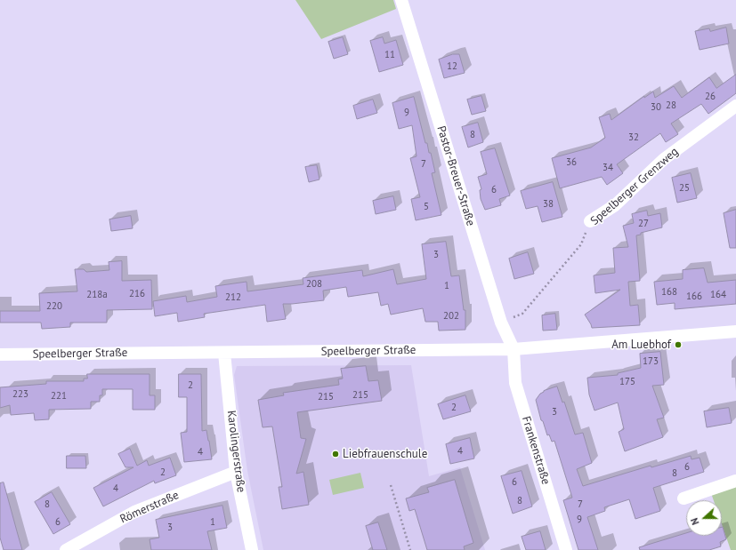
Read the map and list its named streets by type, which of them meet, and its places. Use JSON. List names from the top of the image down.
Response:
{
  "streets": {
    "street": [
      "Pastor-Breuer-Straße",
      "Speelberger Grenzweg",
      "Speelberger Straße",
      "Frankenstraße",
      "Karolingerstraße",
      "Römerstraße"
    ]
  },
  "crossings": [
    ["Pastor-Breuer-Straße", "Speelberger Grenzweg"],
    ["Pastor-Breuer-Straße", "Speelberger Straße"],
    ["Pastor-Breuer-Straße", "Frankenstraße"],
    ["Speelberger Straße", "Frankenstraße"],
    ["Speelberger Straße", "Karolingerstraße"],
    ["Karolingerstraße", "Römerstraße"]
  ],
  "places": ["Am Luebhof", "Liebfrauenschule"],
  "house_numbers": [
    "11",
    "12",
    "26",
    "28",
    "30",
    "9",
    "8",
    "32",
    "36",
    "7",
    "34",
    "25",
    "6",
    "38",
    "5",
    "27",
    "3",
    "208",
    "1",
    "168",
    "216",
    "218a",
    "164",
    "166",
    "212",
    "220",
    "202",
    "173",
    "175",
    "2",
    "223",
    "215",
    "221",
    "215",
    "2",
    "3",
    "4",
    "4",
    "6",
    "2",
    "8",
    "6",
    "4",
    "8",
    "8",
    "7",
    "9",
    "6",
    "1",
    "3"
  ],
  "north": "left"
}
